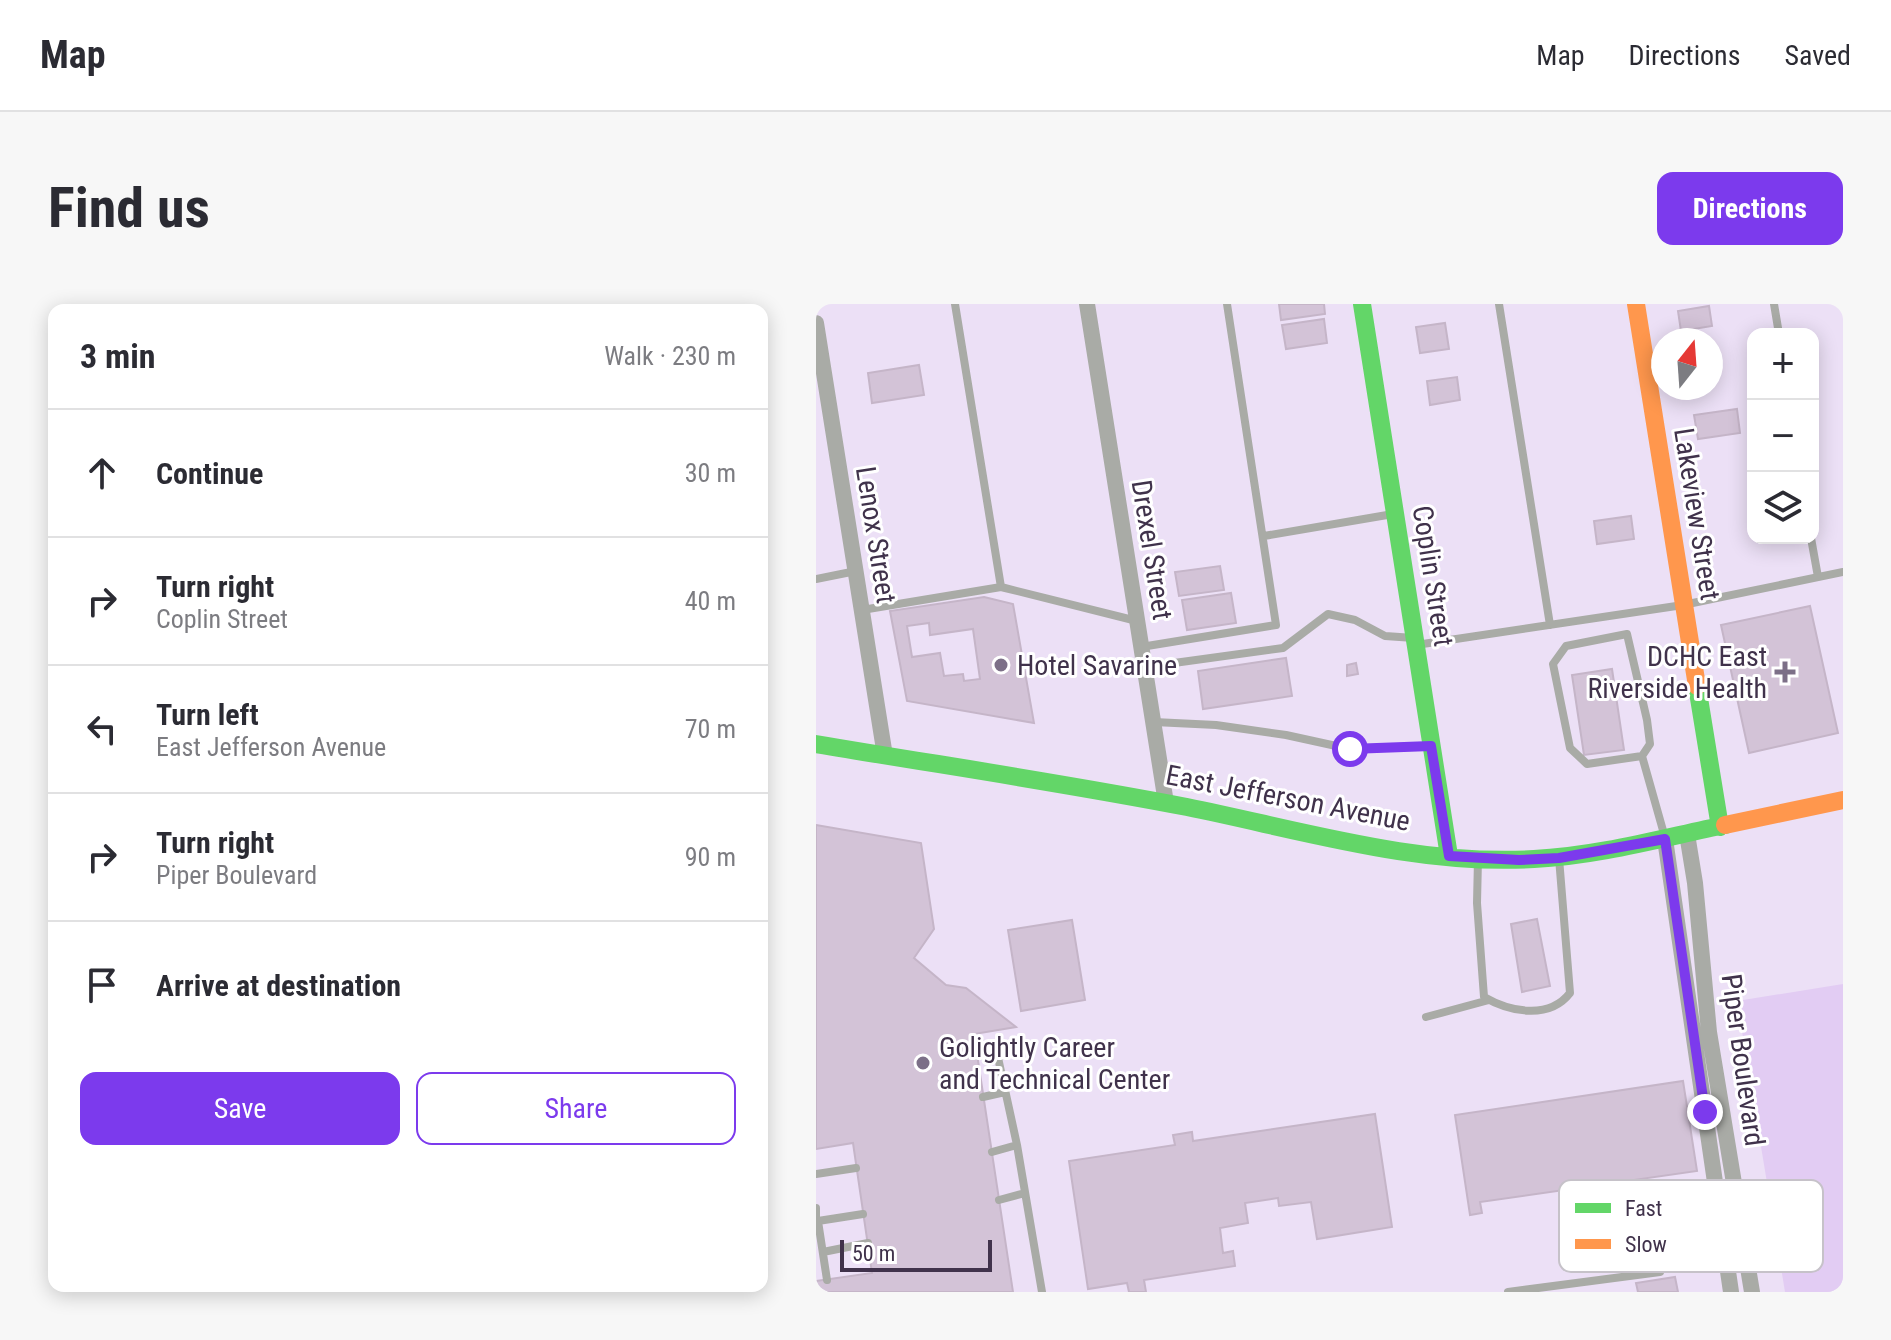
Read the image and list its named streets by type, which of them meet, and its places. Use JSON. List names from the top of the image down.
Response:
{
  "streets": {
    "street": [
      "Lakeview Street",
      "Lenox Street",
      "Drexel Street",
      "Coplin Street",
      "East Jefferson Avenue",
      "Piper Boulevard"
    ]
  },
  "crossings": [
    ["Lakeview Street", "East Jefferson Avenue"],
    ["Lenox Street", "East Jefferson Avenue"],
    ["Drexel Street", "East Jefferson Avenue"],
    ["Coplin Street", "East Jefferson Avenue"],
    ["East Jefferson Avenue", "Piper Boulevard"]
  ],
  "places": {
    "other": ["Hotel Savarine", "Golightly Career and Technical Center"],
    "health": ["DCHC East Riverside Health"]
  },
  "legend": ["Fast", "Slow"],
  "scale_bar": "50 m",
  "north": "top",
  "page": {
    "header": "Map",
    "nav": ["Map", "Directions", "Saved"],
    "buttons": [
      "Directions",
      ["Save", "Share"]
    ],
    "title": "Find us",
    "heading": ["3 min", "Walk · 230 m"],
    "map_buttons": ["+", "−"],
    "list": [
      ["Continue", "30 m"],
      ["Turn right", "Coplin Street", "40 m"],
      ["Turn left", "East Jefferson Avenue", "70 m"],
      ["Turn right", "Piper Boulevard", "90 m"],
      "Arrive at destination"
    ],
    "scale": "50 m"
  }
}
